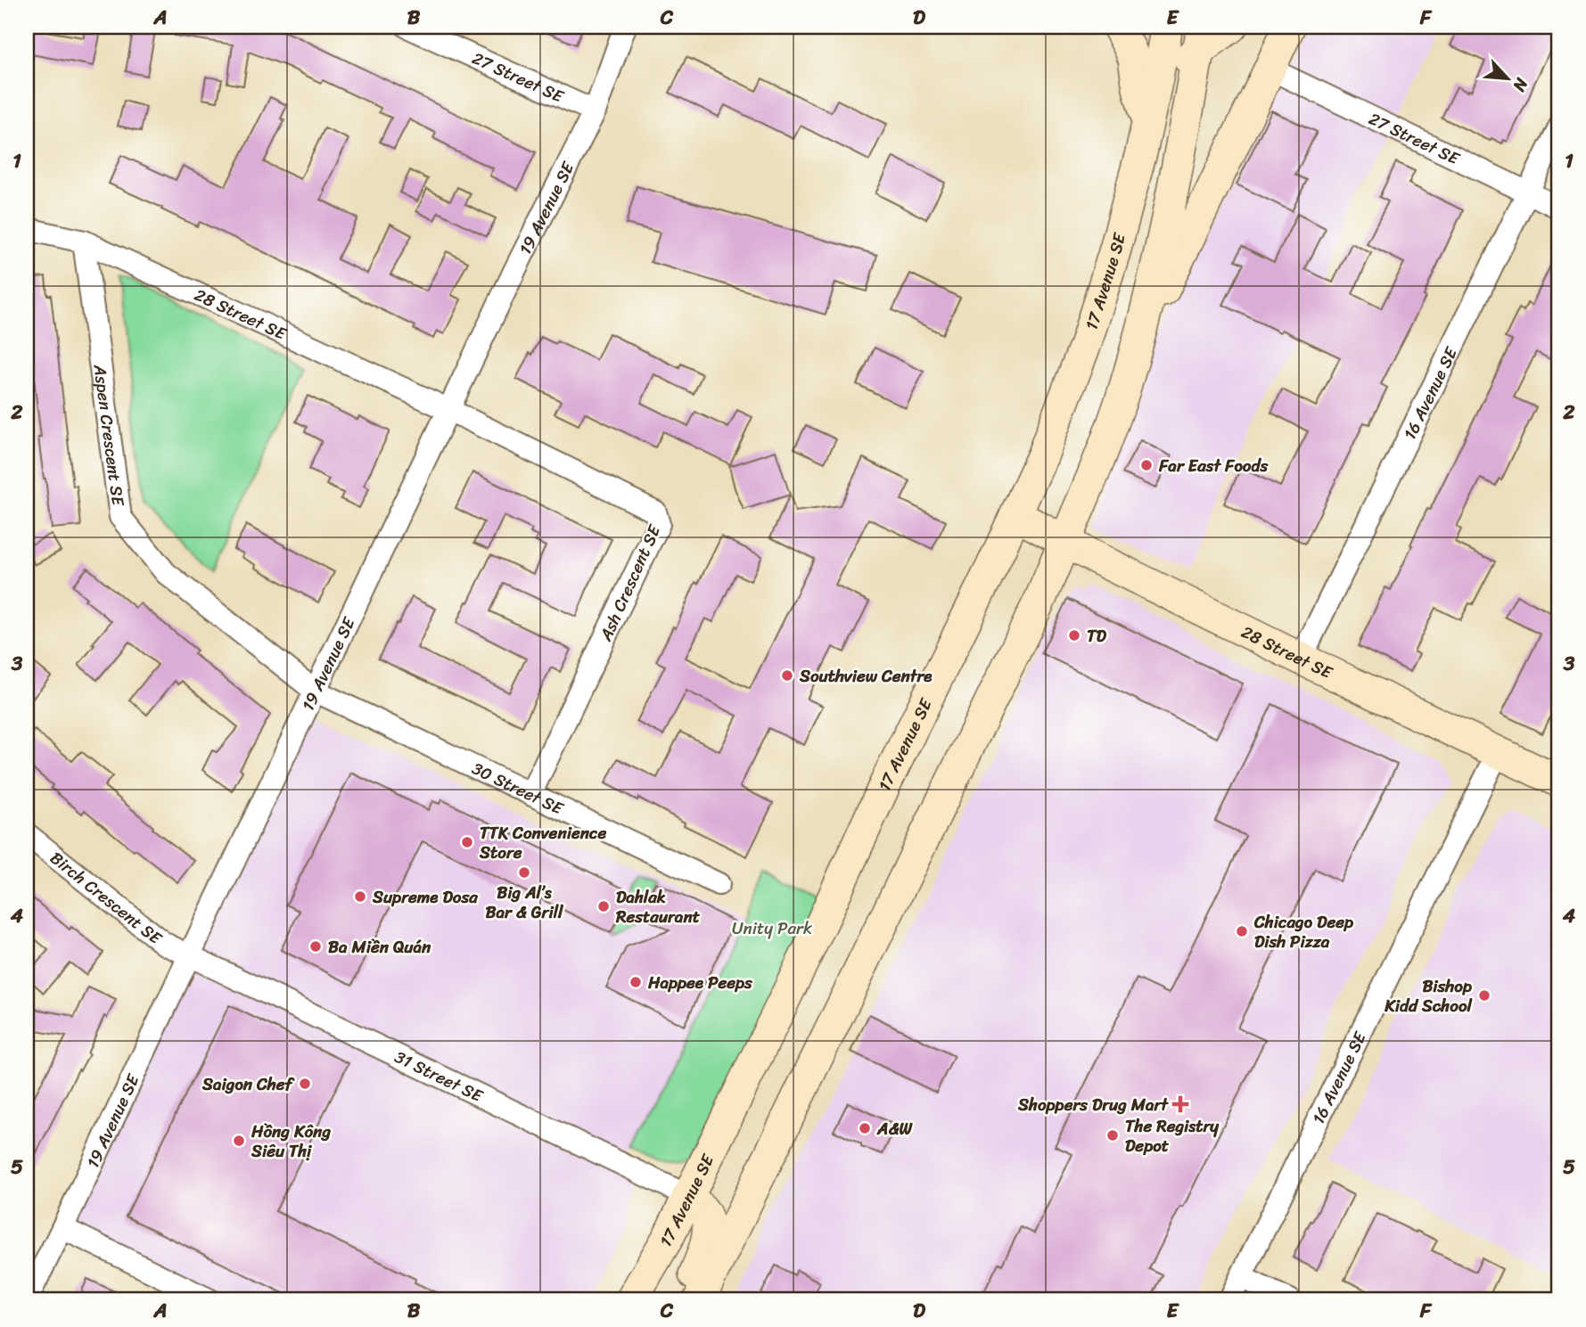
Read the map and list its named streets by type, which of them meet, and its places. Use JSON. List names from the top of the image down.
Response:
{
  "streets": {
    "main road": ["17 Avenue SE", "28 Street SE"],
    "street": [
      "27 Street SE",
      "19 Avenue SE",
      "16 Avenue SE",
      "Aspen Crescent SE",
      "Ash Crescent SE",
      "30 Street SE",
      "Birch Crescent SE",
      "31 Street SE"
    ]
  },
  "crossings": [
    ["27 Street SE", "19 Avenue SE"],
    ["27 Street SE", "16 Avenue SE"],
    ["19 Avenue SE", "28 Street SE"],
    ["19 Avenue SE", "Aspen Crescent SE"],
    ["19 Avenue SE", "Ash Crescent SE"],
    ["19 Avenue SE", "30 Street SE"],
    ["19 Avenue SE", "Birch Crescent SE"],
    ["19 Avenue SE", "31 Street SE"],
    ["17 Avenue SE", "28 Street SE"],
    ["17 Avenue SE", "31 Street SE"],
    ["28 Street SE", "16 Avenue SE"],
    ["28 Street SE", "Aspen Crescent SE"],
    ["28 Street SE", "Ash Crescent SE"],
    ["Aspen Crescent SE", "30 Street SE"],
    ["Ash Crescent SE", "30 Street SE"],
    ["Birch Crescent SE", "31 Street SE"]
  ],
  "parks": ["Unity Park"],
  "places": {
    "other": [
      "Far East Foods",
      "TD",
      "Southview Centre",
      "TTK Convenience Store",
      "Big Al’s Bar & Grill",
      "Supreme Dosa",
      "Dahlak Restaurant",
      "Chicago Deep Dish Pizza",
      "Ba Miền Quán",
      "Happee Peeps",
      "Bishop Kidd School",
      "Saigon Chef",
      "A&W",
      "The Registry Depot",
      "Hồng Kông Siêu Thị"
    ],
    "health": ["Shoppers Drug Mart"]
  },
  "north": "bottom right",
  "grid": {
    "columns": [
      "A",
      "B",
      "C",
      "D",
      "E",
      "F"
    ],
    "rows": [
      "1",
      "2",
      "3",
      "4",
      "5"
    ]
  }
}
